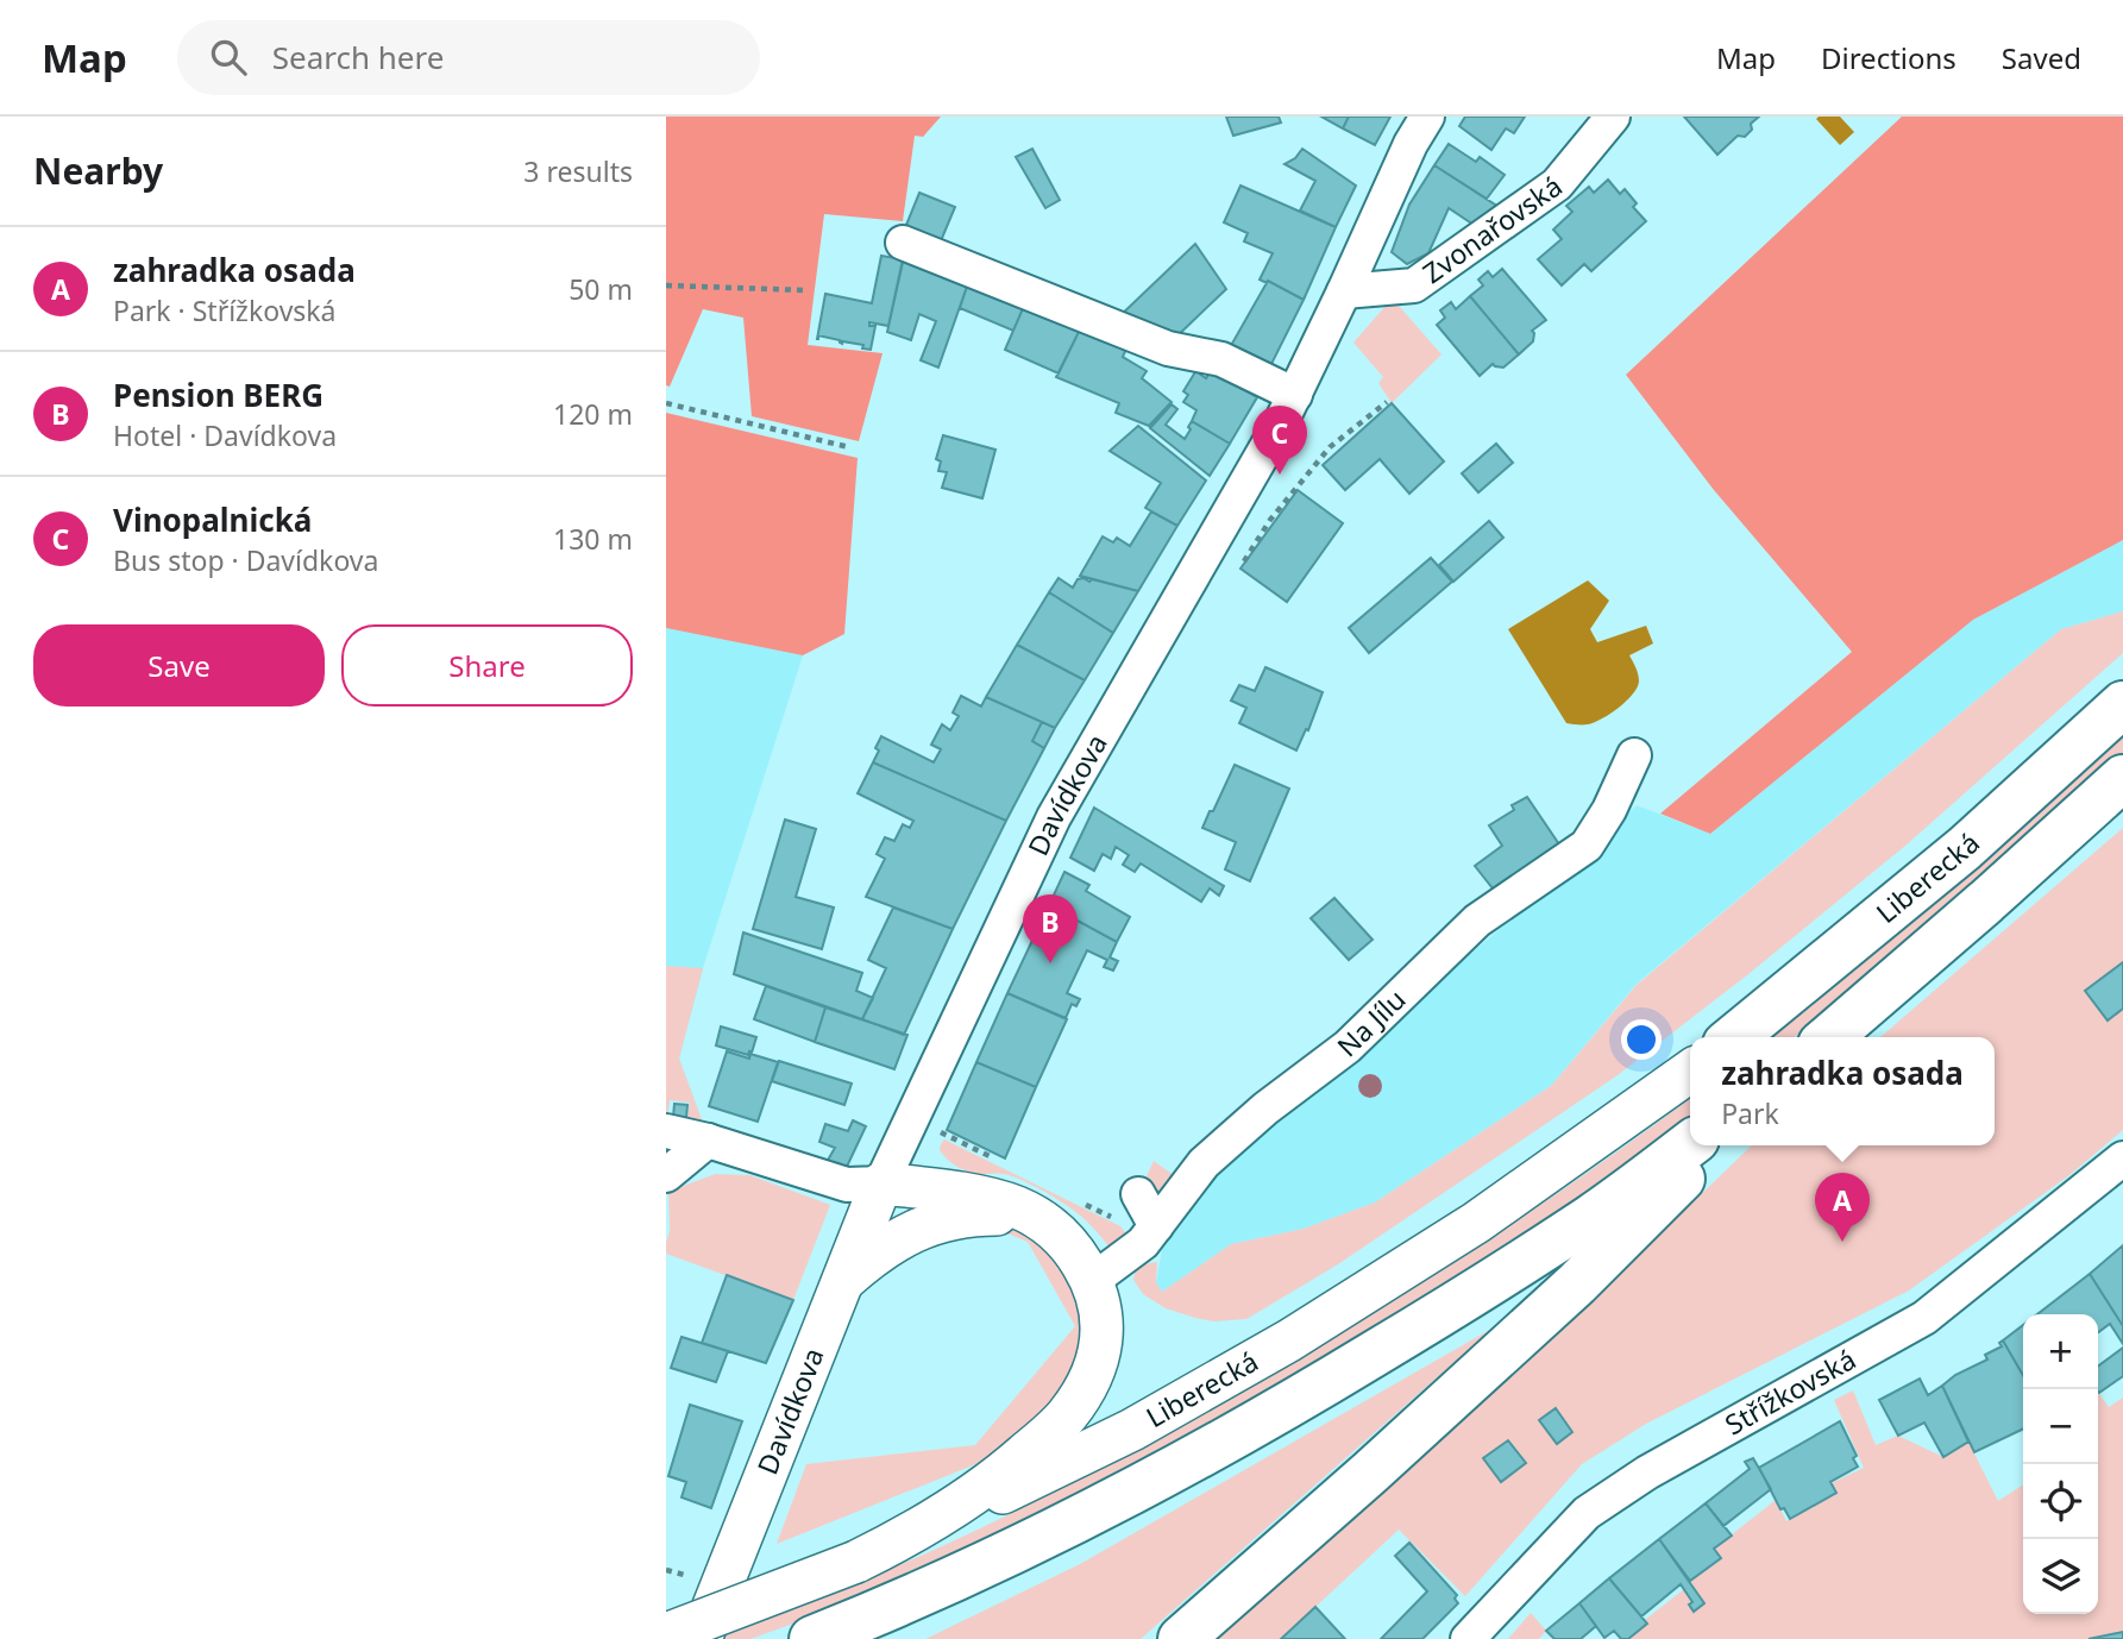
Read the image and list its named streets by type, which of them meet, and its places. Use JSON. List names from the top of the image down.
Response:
{
  "streets": {
    "highway": ["Liberecká"],
    "main road": ["Davídkova"],
    "street": ["Zvonařovská", "Na Jílu", "Střížkovská"]
  },
  "crossings": [
    ["Zvonařovská", "Davídkova"]
  ],
  "page": {
    "header": "Map",
    "search": "Search here",
    "nav": ["Map", "Directions", "Saved"],
    "heading": ["Nearby", "3 results"],
    "list": [
      {
        "mark": "A",
        "name": "zahradka osada",
        "note": "Park · Střížkovská",
        "value": "50 m"
      },
      {
        "mark": "B",
        "name": "Pension BERG",
        "note": "Hotel · Davídkova",
        "value": "120 m"
      },
      {
        "mark": "C",
        "name": "Vinopalnická",
        "note": "Bus stop · Davídkova",
        "value": "130 m"
      }
    ],
    "pins": ["C", "B", "A"],
    "buttons": ["Save", "Share"],
    "popup": ["zahradka osada", "Park"],
    "map_buttons": ["+", "−"]
  }
}
